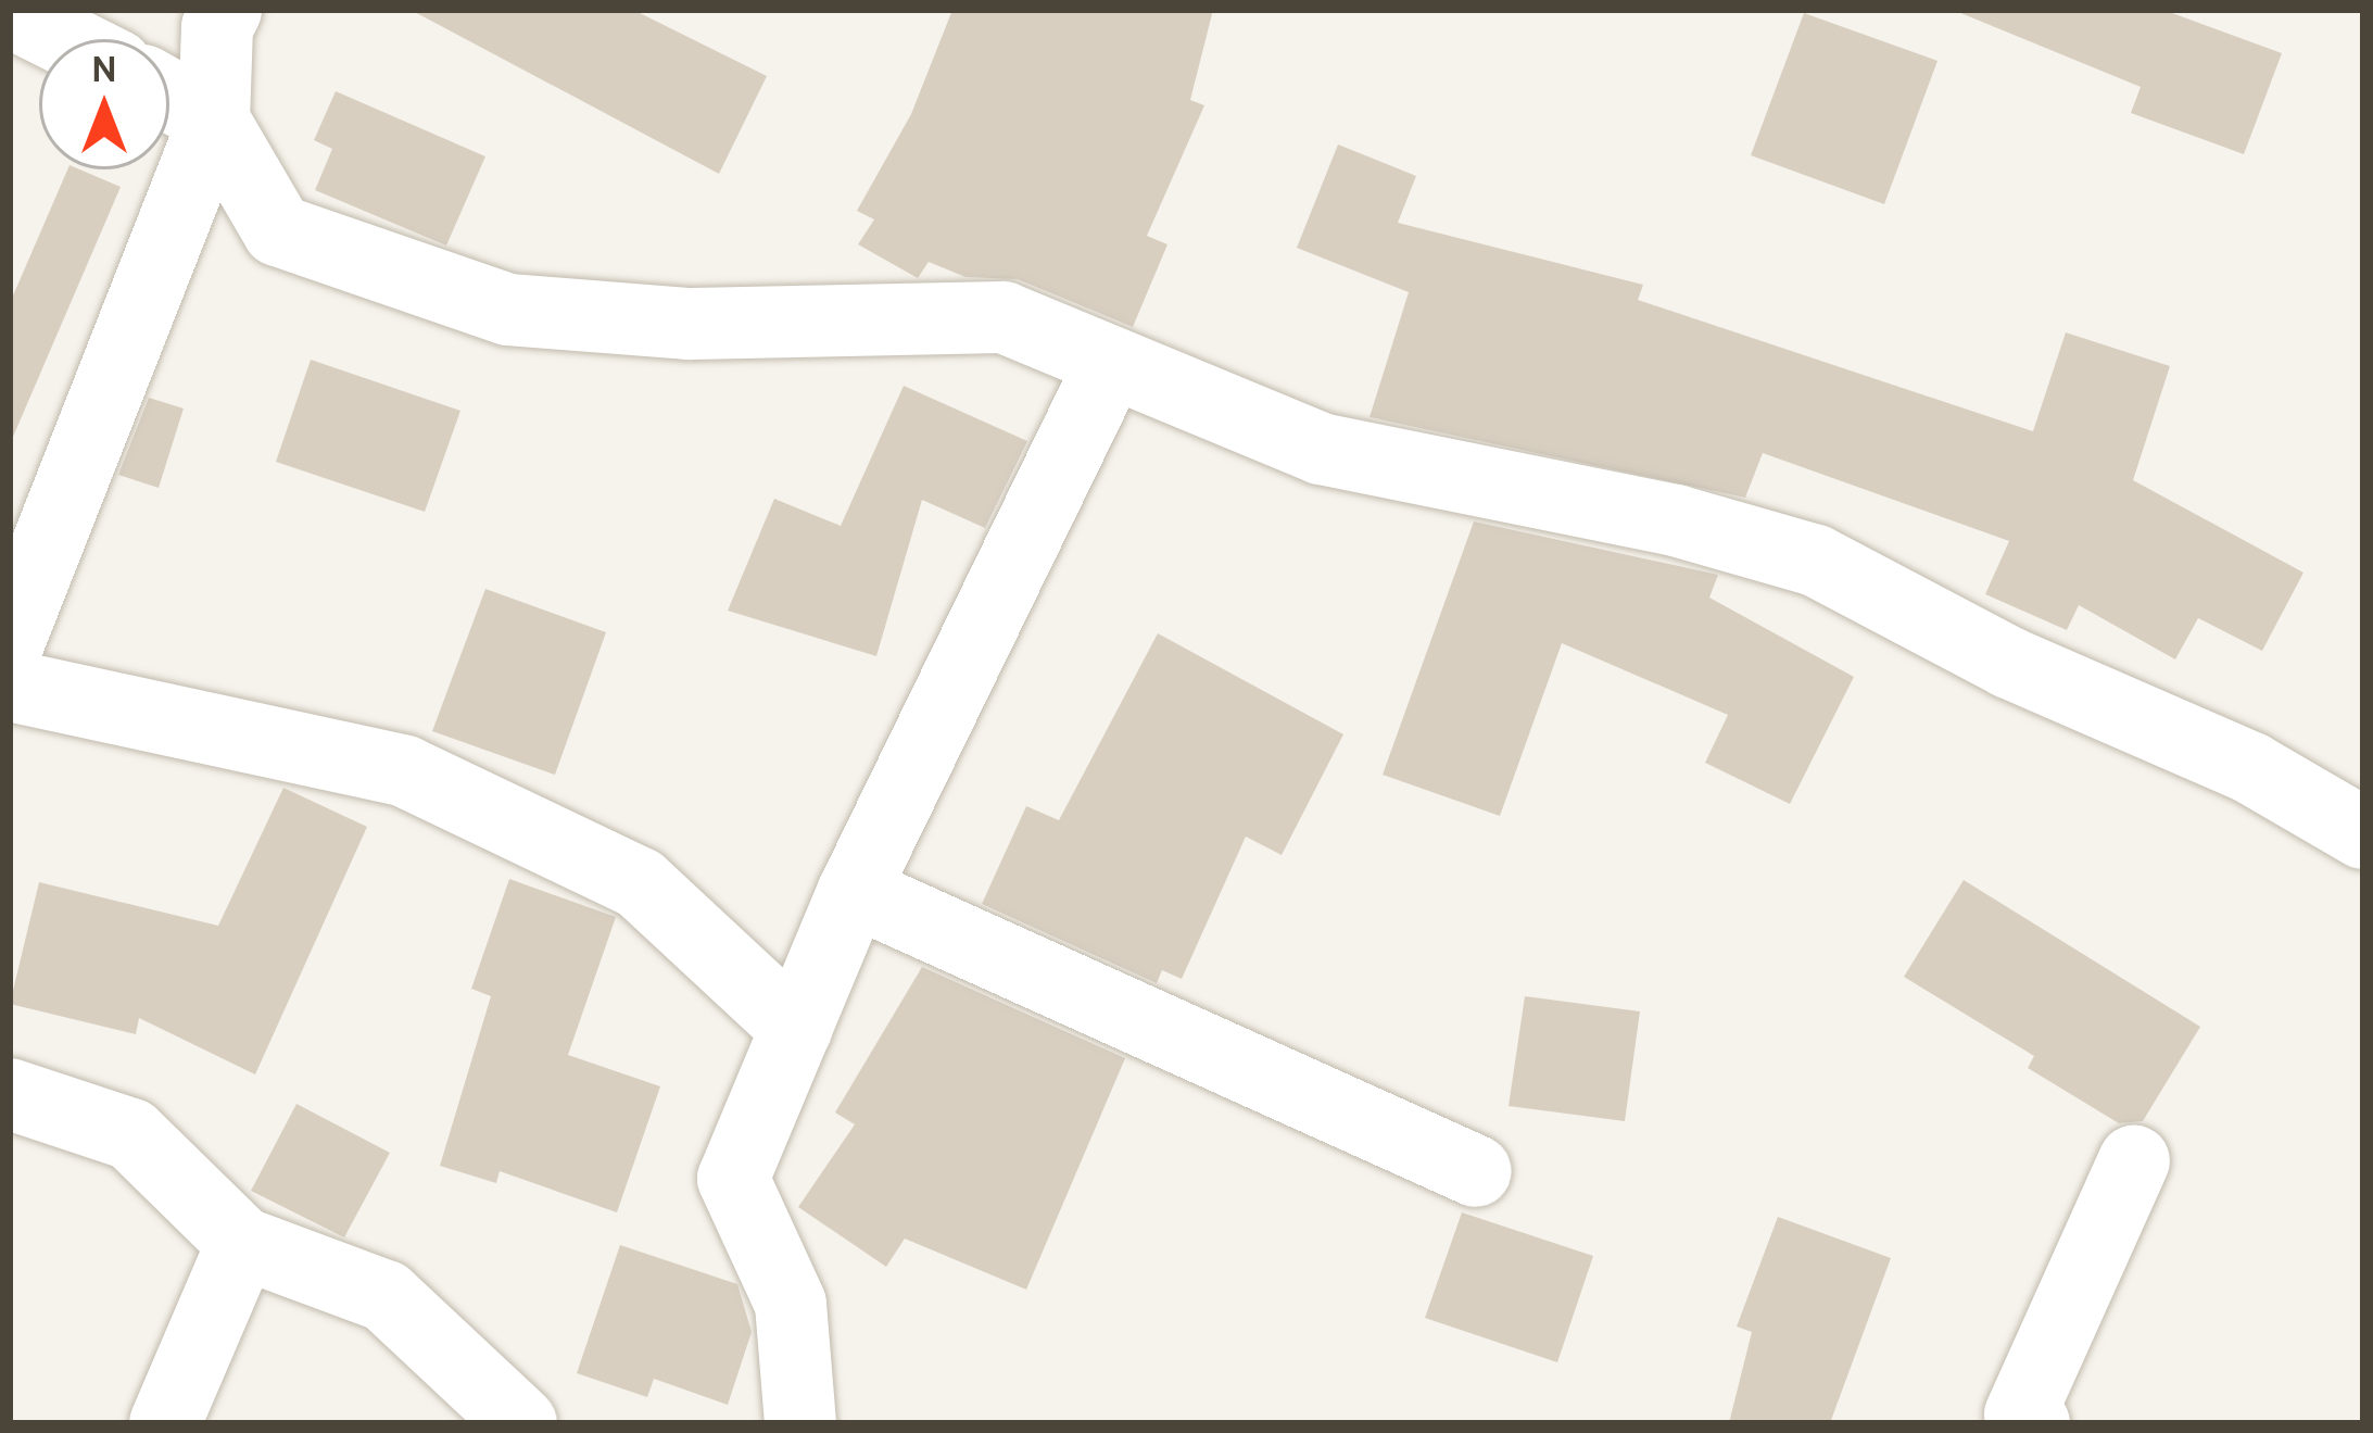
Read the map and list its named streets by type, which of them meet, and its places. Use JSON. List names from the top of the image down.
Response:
{
  "north": "top"
}
